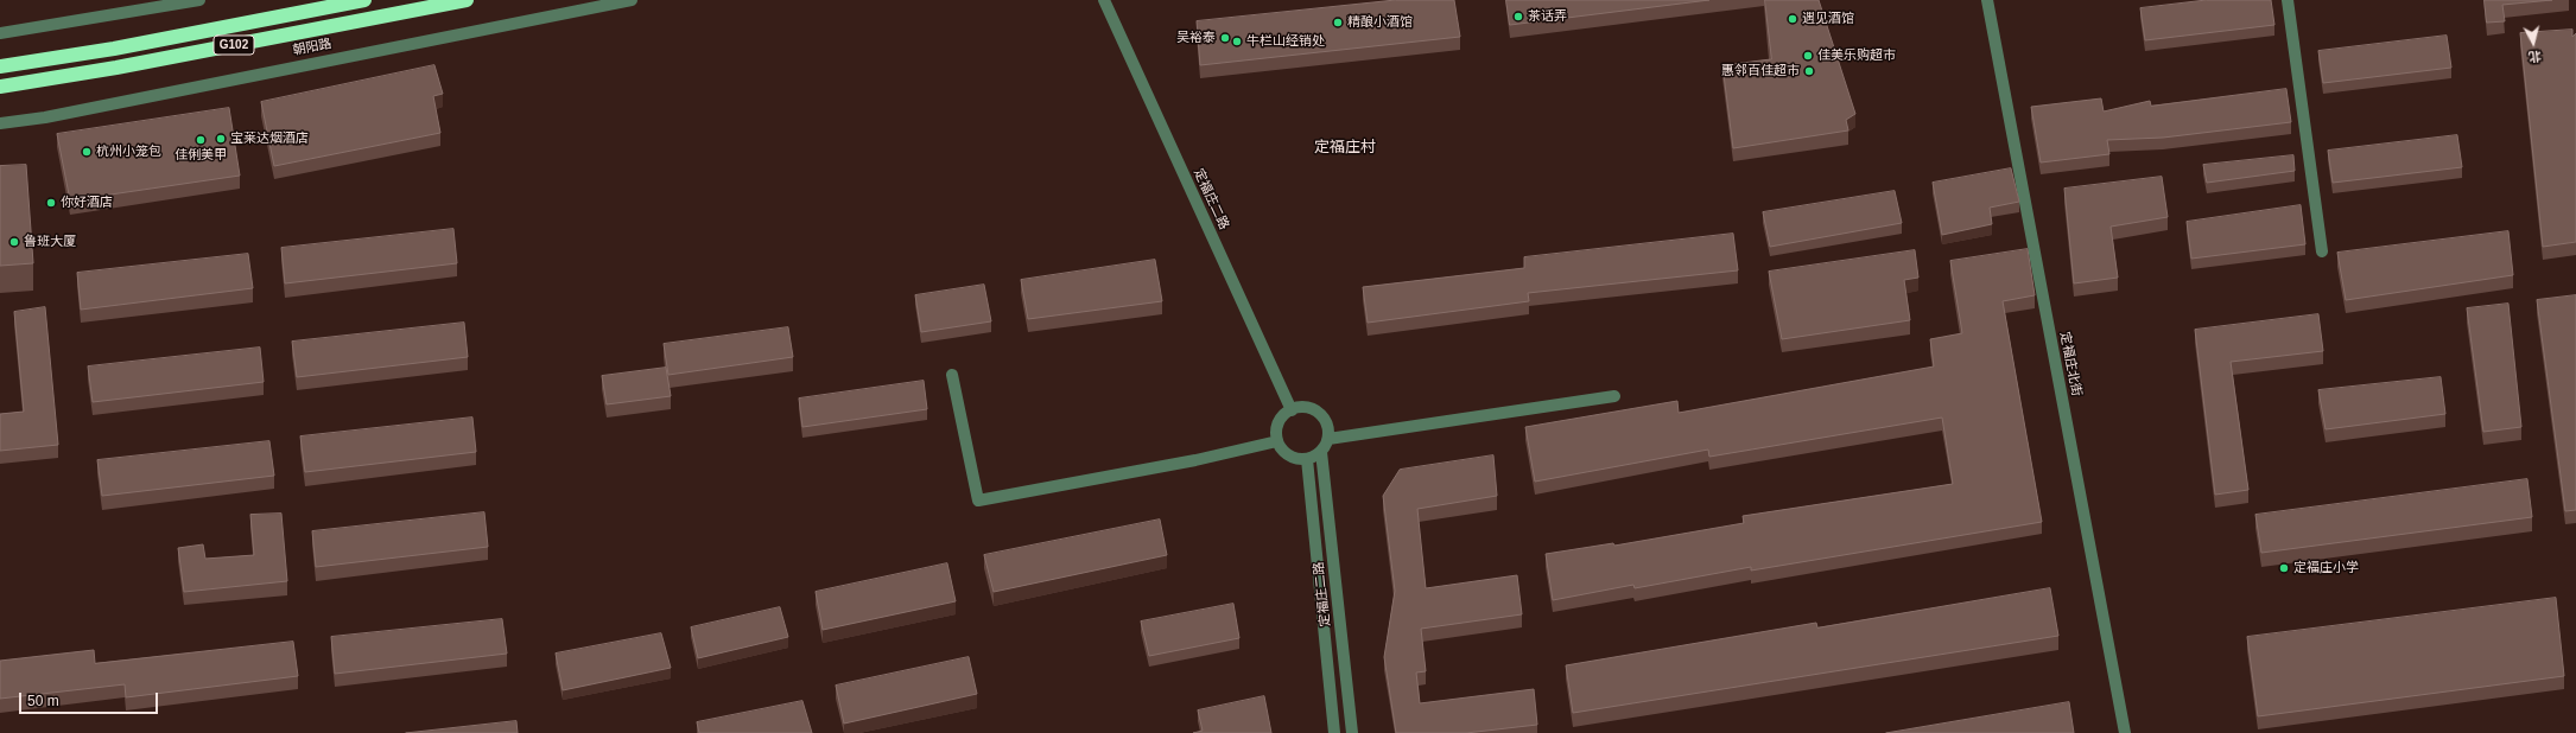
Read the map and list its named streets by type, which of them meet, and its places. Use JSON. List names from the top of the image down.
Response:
{
  "streets": {
    "highway": ["G102", "朝阳路"],
    "street": ["定福庄二路", "定福庄北街"]
  },
  "districts": ["定福庄村"],
  "places": [
    "茶话弄",
    "遇见酒馆",
    "精酿小酒馆",
    "吴裕泰",
    "牛栏山经销处",
    "佳美乐购超市",
    "惠邻百佳超市",
    "宝莱达烟酒店",
    "佳俐美甲",
    "杭州小笼包",
    "你好酒店",
    "鲁班大厦",
    "定福庄小学"
  ],
  "scale_bar": "50 m",
  "north": "bottom"
}
